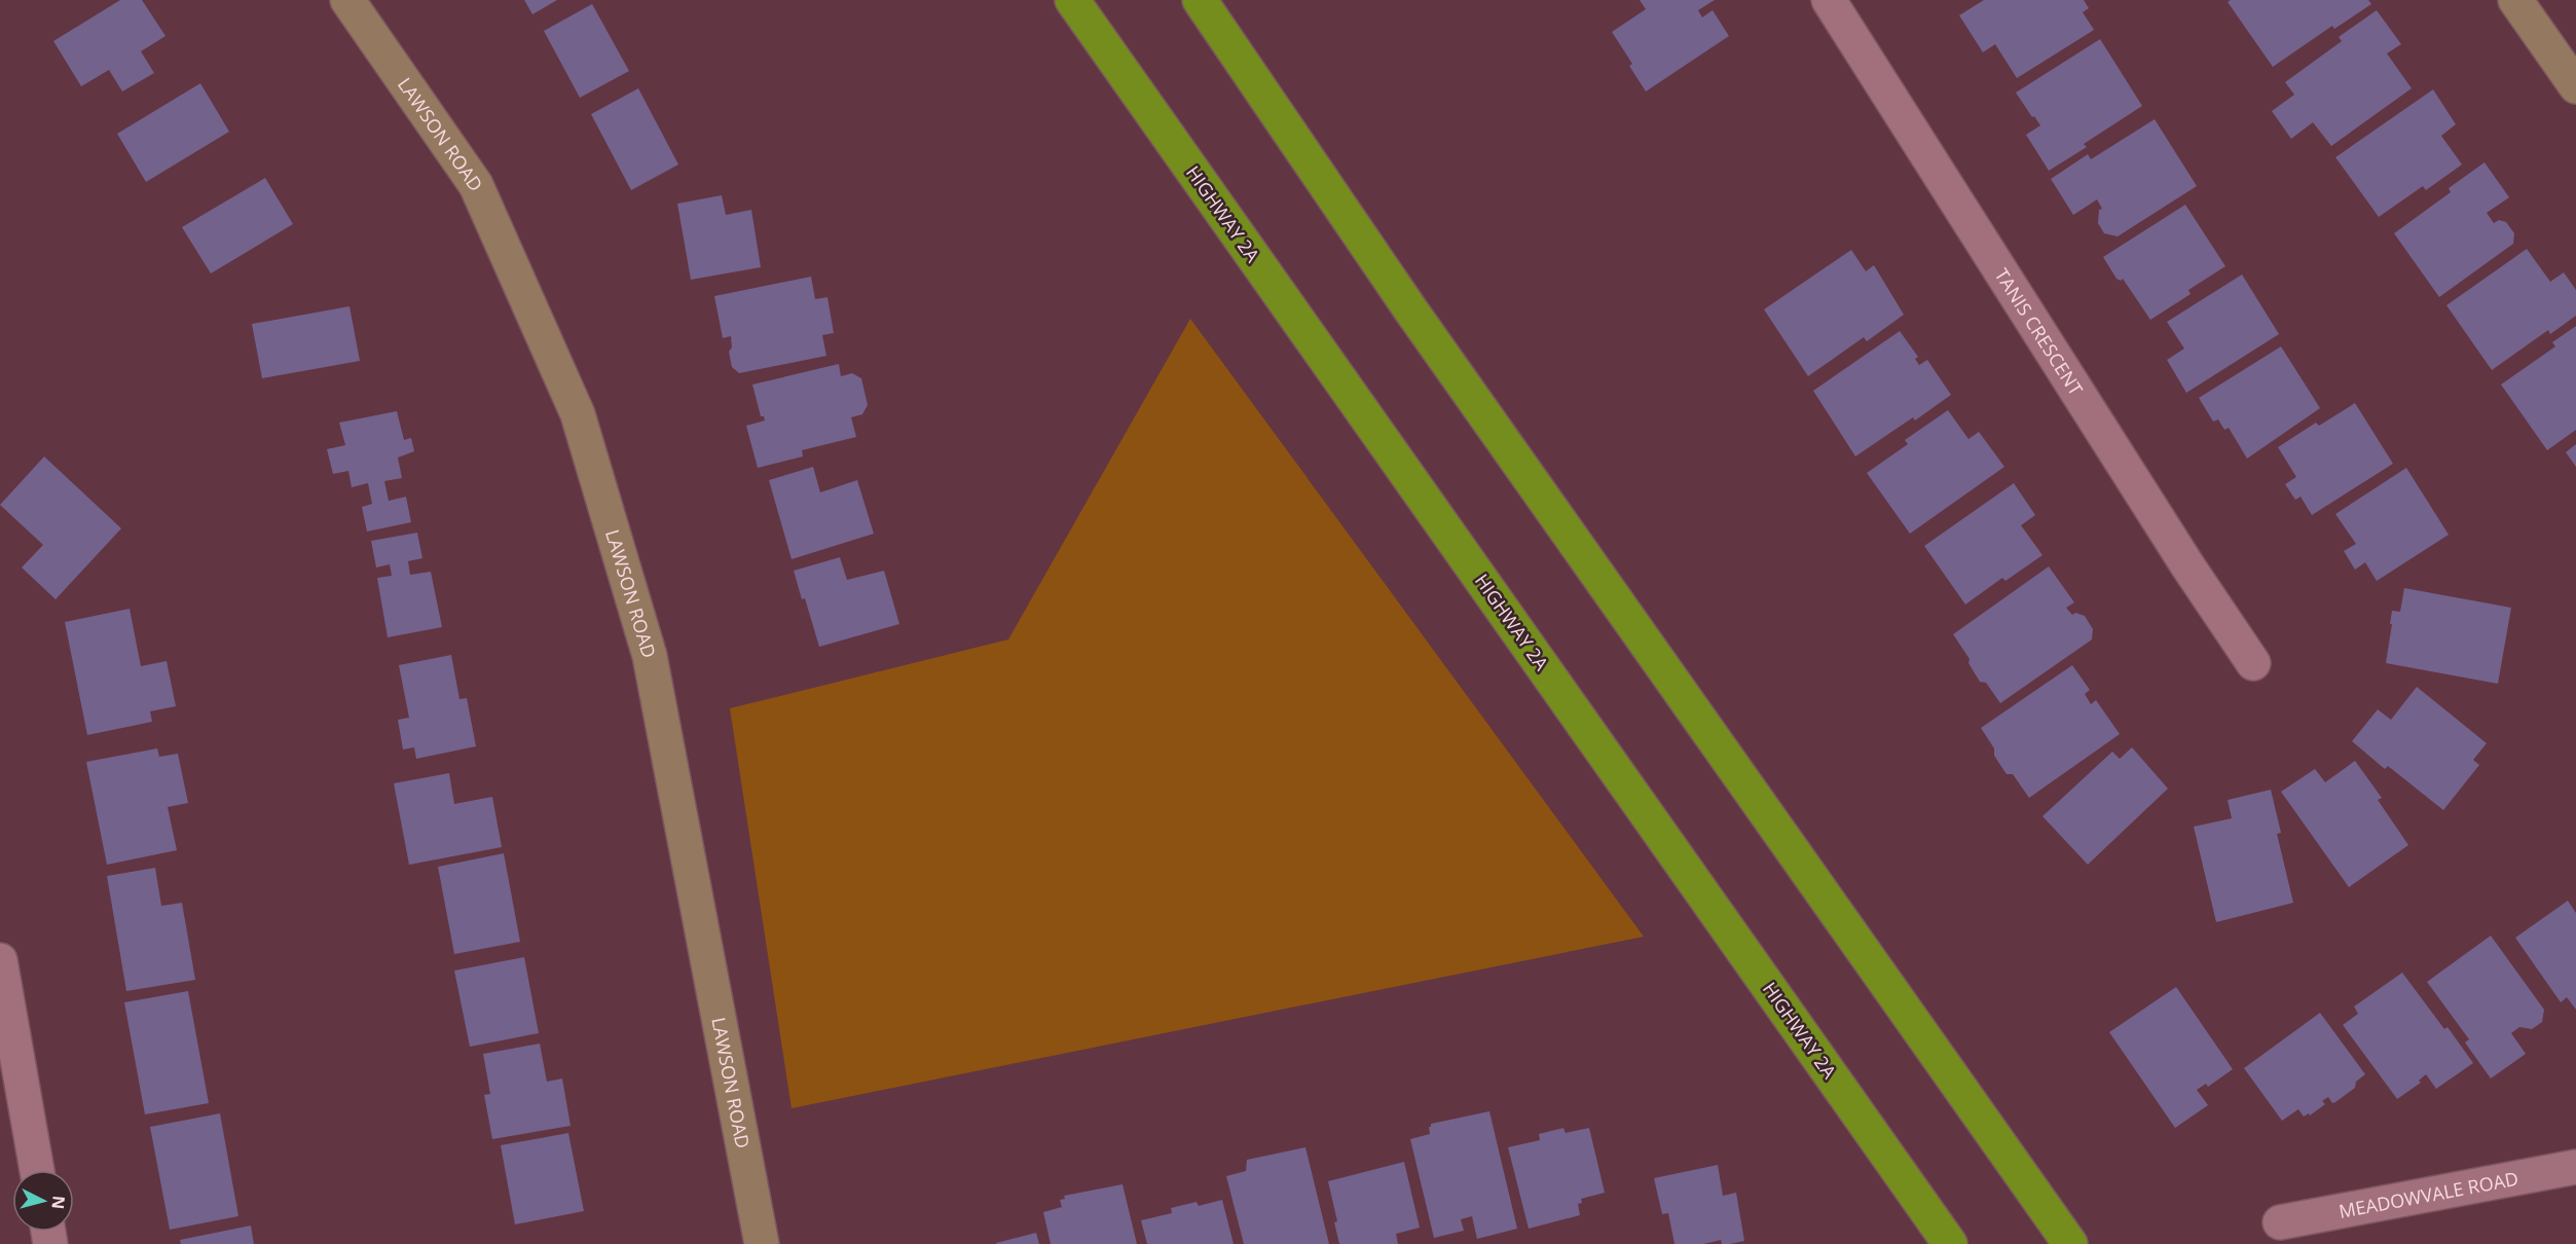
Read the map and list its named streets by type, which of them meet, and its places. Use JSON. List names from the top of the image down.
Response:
{
  "streets": {
    "highway": ["HIGHWAY 2A"],
    "street": ["LAWSON ROAD", "TANIS CRESCENT", "MEADOWVALE ROAD"]
  },
  "north": "right"
}
